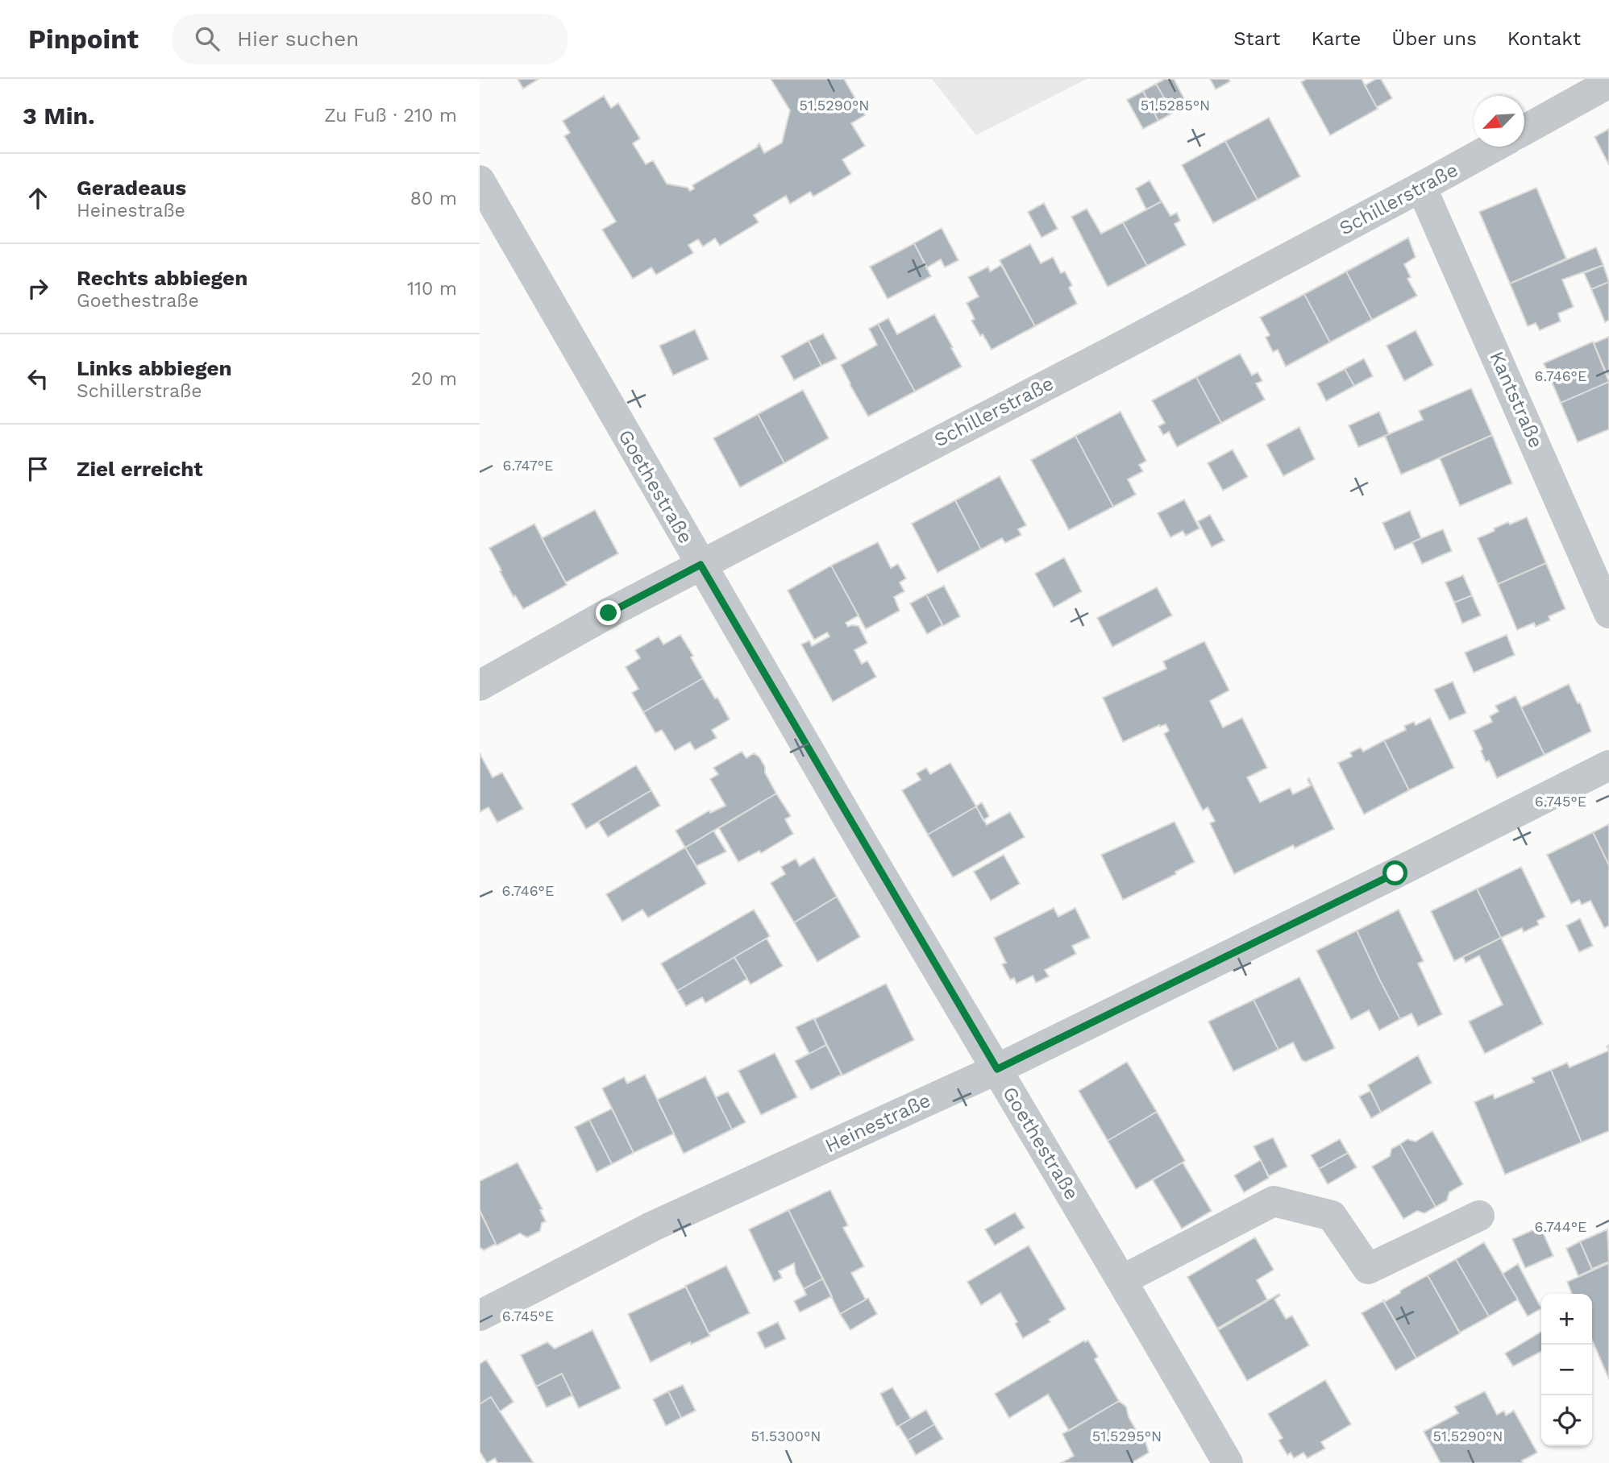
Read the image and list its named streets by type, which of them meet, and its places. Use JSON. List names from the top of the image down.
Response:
{
  "streets": {
    "street": [
      "Schillerstraße",
      "Kantstraße",
      "Goethestraße",
      "Heinestraße"
    ]
  },
  "crossings": [
    ["Schillerstraße", "Kantstraße"],
    ["Schillerstraße", "Goethestraße"],
    ["Goethestraße", "Heinestraße"]
  ],
  "north": "bottom left",
  "page": {
    "header": "Pinpoint",
    "search": "Hier suchen",
    "nav": [
      "Start",
      "Karte",
      "Über uns",
      "Kontakt"
    ],
    "heading": ["3 Min.", "Zu Fuß · 210 m"],
    "list": [
      ["Geradeaus", "Heinestraße", "80 m"],
      ["Rechts abbiegen", "Goethestraße", "110 m"],
      ["Links abbiegen", "Schillerstraße", "20 m"],
      "Ziel erreicht"
    ],
    "map_buttons": ["+", "−"]
  },
  "coordinates": [
    "51.5285°N",
    "51.5290°N",
    "6.746°E",
    "6.747°E",
    "6.745°E",
    "6.744°E",
    "51.5300°N",
    "51.5295°N"
  ]
}
